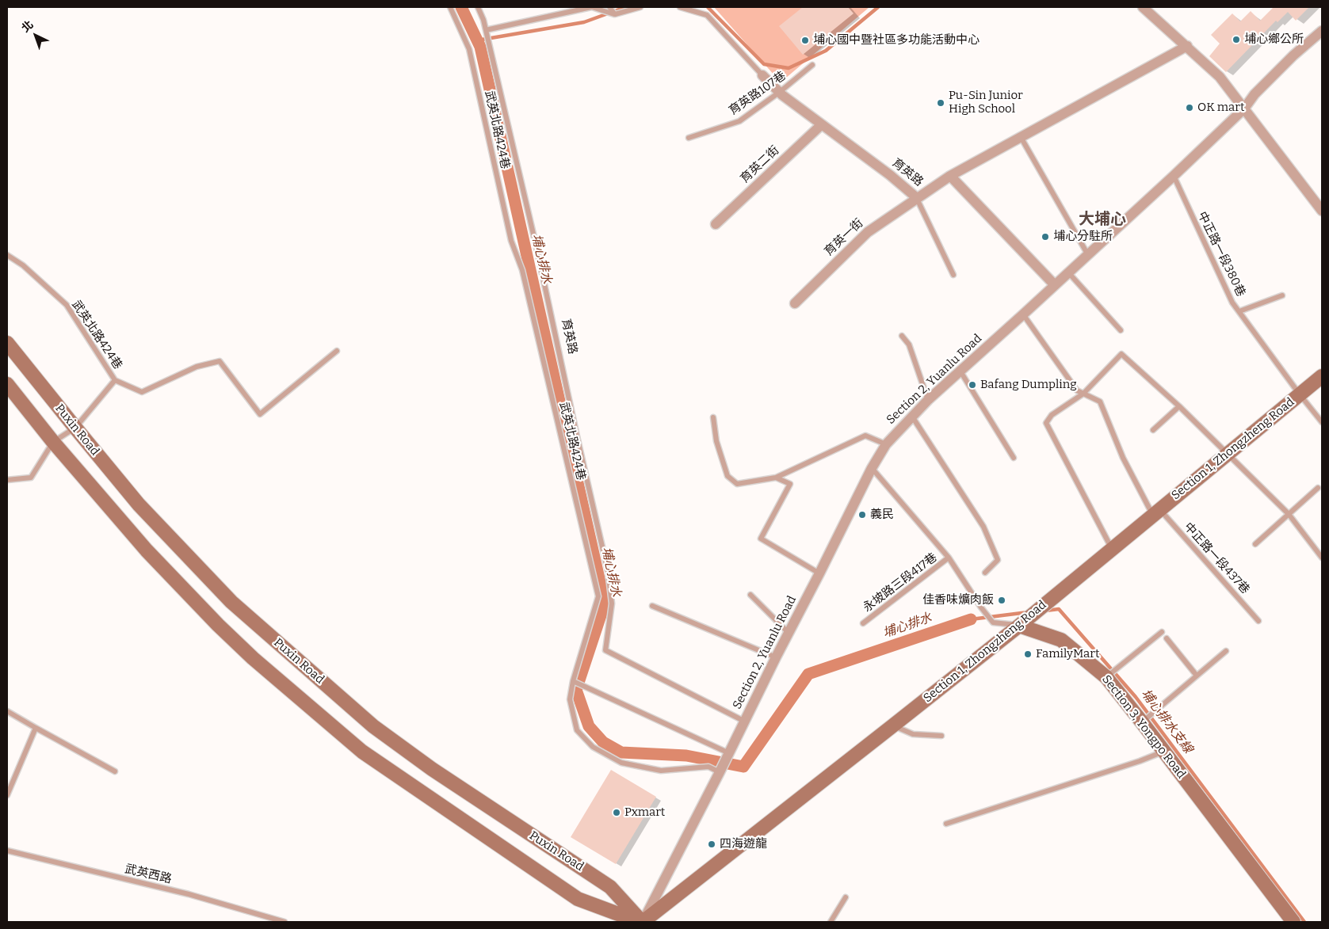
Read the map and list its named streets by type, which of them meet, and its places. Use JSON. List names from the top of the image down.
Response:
{
  "streets": {
    "street": [
      "育英二街",
      "育英路",
      "育英一街",
      "Section 2, Yuanlu Road",
      "Puxin Road",
      "Section 1, Zhongzheng Road",
      "Section 3, Yongpo Road"
    ],
    "lane": [
      "育英路107巷",
      "武英北路424巷",
      "中正路一段380巷",
      "中正路一段437巷",
      "永坡路三段417巷",
      "武英西路"
    ]
  },
  "crossings": [
    ["育英路107巷", "育英路"],
    ["武英北路424巷", "Section 2, Yuanlu Road"],
    ["武英北路424巷", "Puxin Road"],
    ["育英二街", "育英路"],
    ["育英路", "育英一街"],
    ["育英路", "Section 2, Yuanlu Road"],
    ["中正路一段380巷", "Section 2, Yuanlu Road"],
    ["中正路一段380巷", "Section 1, Zhongzheng Road"],
    ["Section 2, Yuanlu Road", "Puxin Road"],
    ["Section 2, Yuanlu Road", "Section 1, Zhongzheng Road"],
    ["Section 2, Yuanlu Road", "Section 3, Yongpo Road"],
    ["Puxin Road", "Section 1, Zhongzheng Road"],
    ["Section 1, Zhongzheng Road", "中正路一段437巷"],
    ["Section 1, Zhongzheng Road", "Section 3, Yongpo Road"],
    ["永坡路三段417巷", "Section 3, Yongpo Road"]
  ],
  "districts": ["大埔心"],
  "water": ["埔心排水", "埔心排水支線"],
  "places": [
    "埔心鄉公所",
    "埔心國中暨社區多功能活動中心",
    "Pu-Sin Junior High School",
    "OK mart",
    "埔心分駐所",
    "Bafang Dumpling",
    "義民",
    "佳香味爌肉飯",
    "FamilyMart",
    "Pxmart",
    "四海遊龍"
  ],
  "north": "top left"
}
